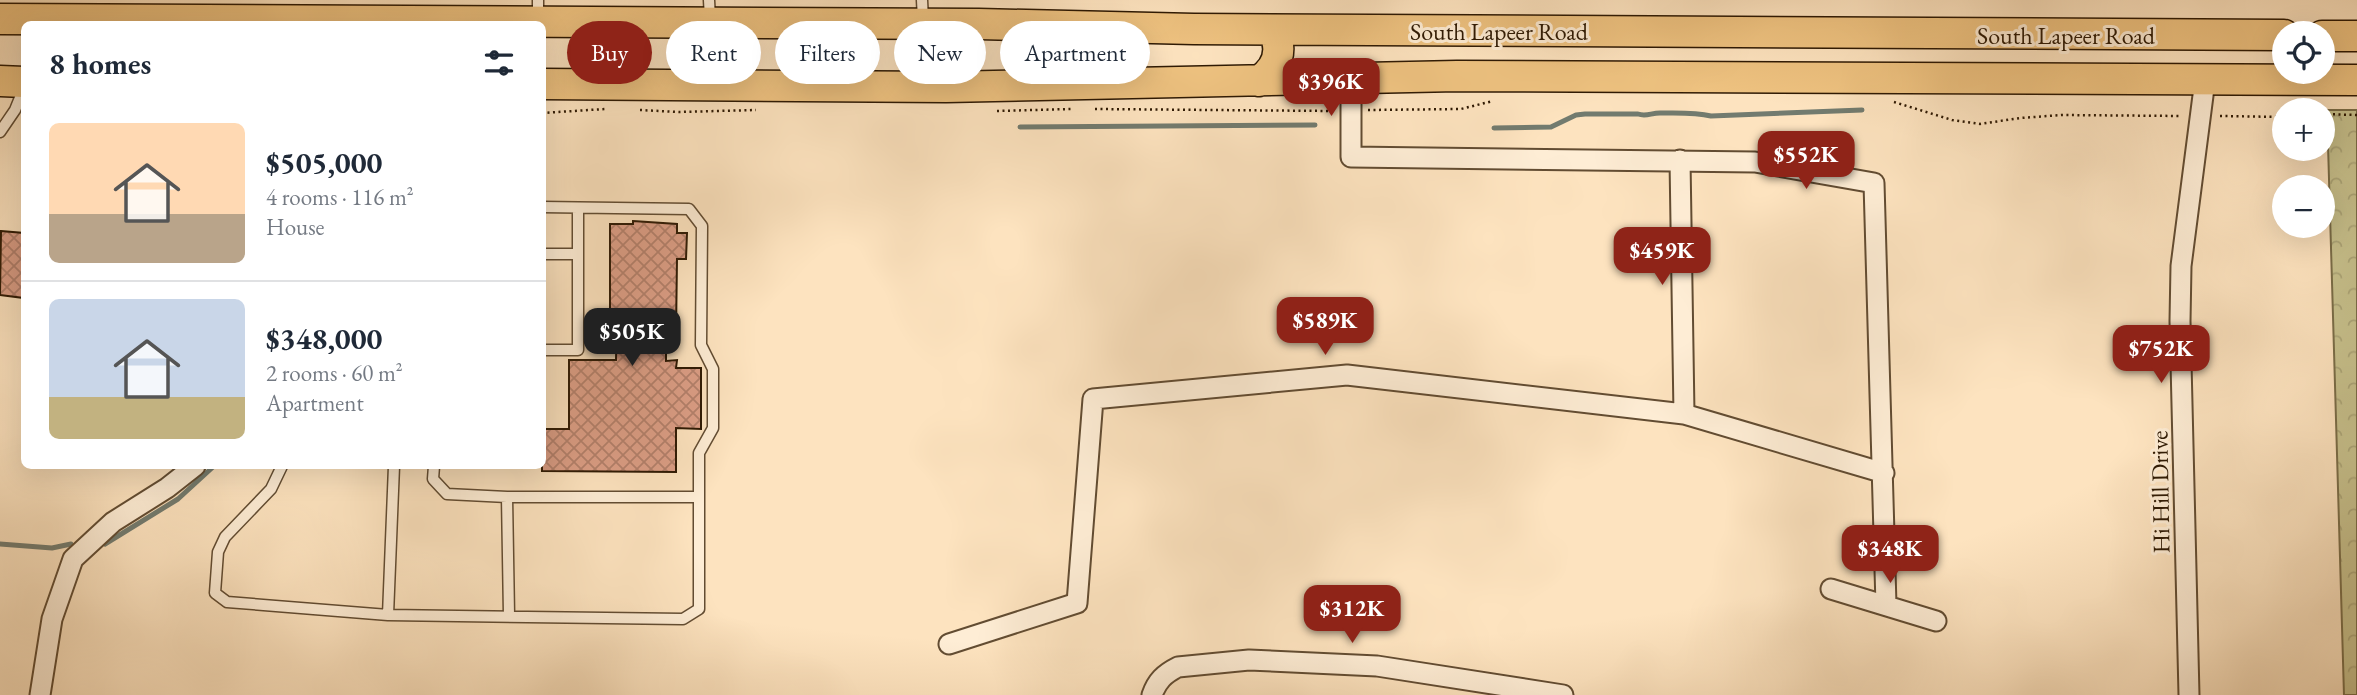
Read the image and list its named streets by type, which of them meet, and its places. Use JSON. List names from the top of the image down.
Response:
{
  "streets": {
    "main road": ["South Lapeer Road"],
    "street": ["Hi Hill Drive"]
  },
  "crossings": [
    ["South Lapeer Road", "Hi Hill Drive"]
  ],
  "page": {
    "map_buttons": ["+", "−"],
    "chip": [
      "Buy",
      "Rent",
      "Filters",
      "New",
      "Apartment"
    ],
    "heading": "8 homes",
    "price": [
      "$396K",
      "$552K",
      "$459K",
      "$589K",
      "$505K",
      "$752K",
      "$348K",
      "$312K"
    ],
    "list": [
      {
        "name": "$505,000",
        "note": "4 rooms · 116 m² · House"
      },
      {
        "name": "$348,000",
        "note": "2 rooms · 60 m² · Apartment"
      }
    ]
  }
}
